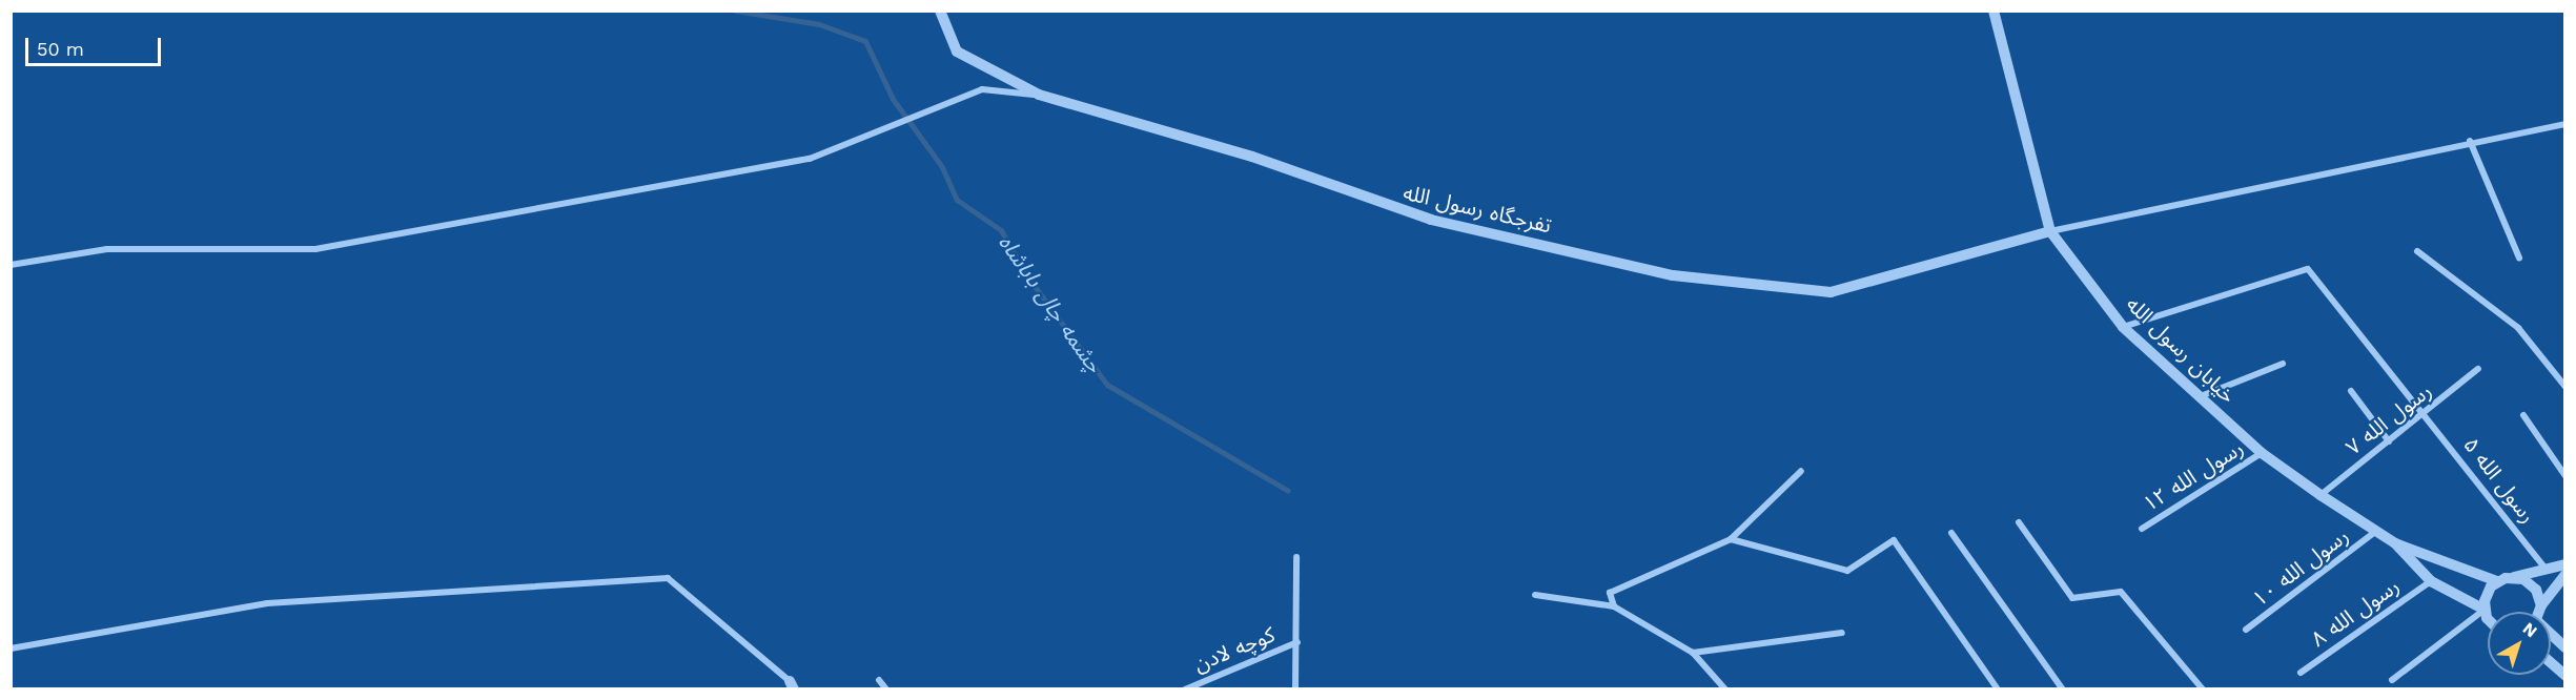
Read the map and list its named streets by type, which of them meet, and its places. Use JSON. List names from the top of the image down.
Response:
{
  "streets": {
    "street": [
      "تفرجگاه رسول الله",
      "خیابان رسول الله",
      "رسول الله ۷",
      "رسول الله ۱۲",
      "رسول الله ۵",
      "رسول الله ۱۰",
      "رسول الله ۸",
      "کوچه لادن"
    ]
  },
  "crossings": [
    ["تفرجگاه رسول الله", "خیابان رسول الله"],
    ["خیابان رسول الله", "رسول الله ۷"],
    ["خیابان رسول الله", "رسول الله ۱۲"],
    ["خیابان رسول الله", "رسول الله ۵"],
    ["خیابان رسول الله", "رسول الله ۱۰"],
    ["خیابان رسول الله", "رسول الله ۸"],
    ["رسول الله ۷", "رسول الله ۵"]
  ],
  "water": ["چشمه چال باباشاه"],
  "scale_bar": "50 m",
  "north": "top right"
}
